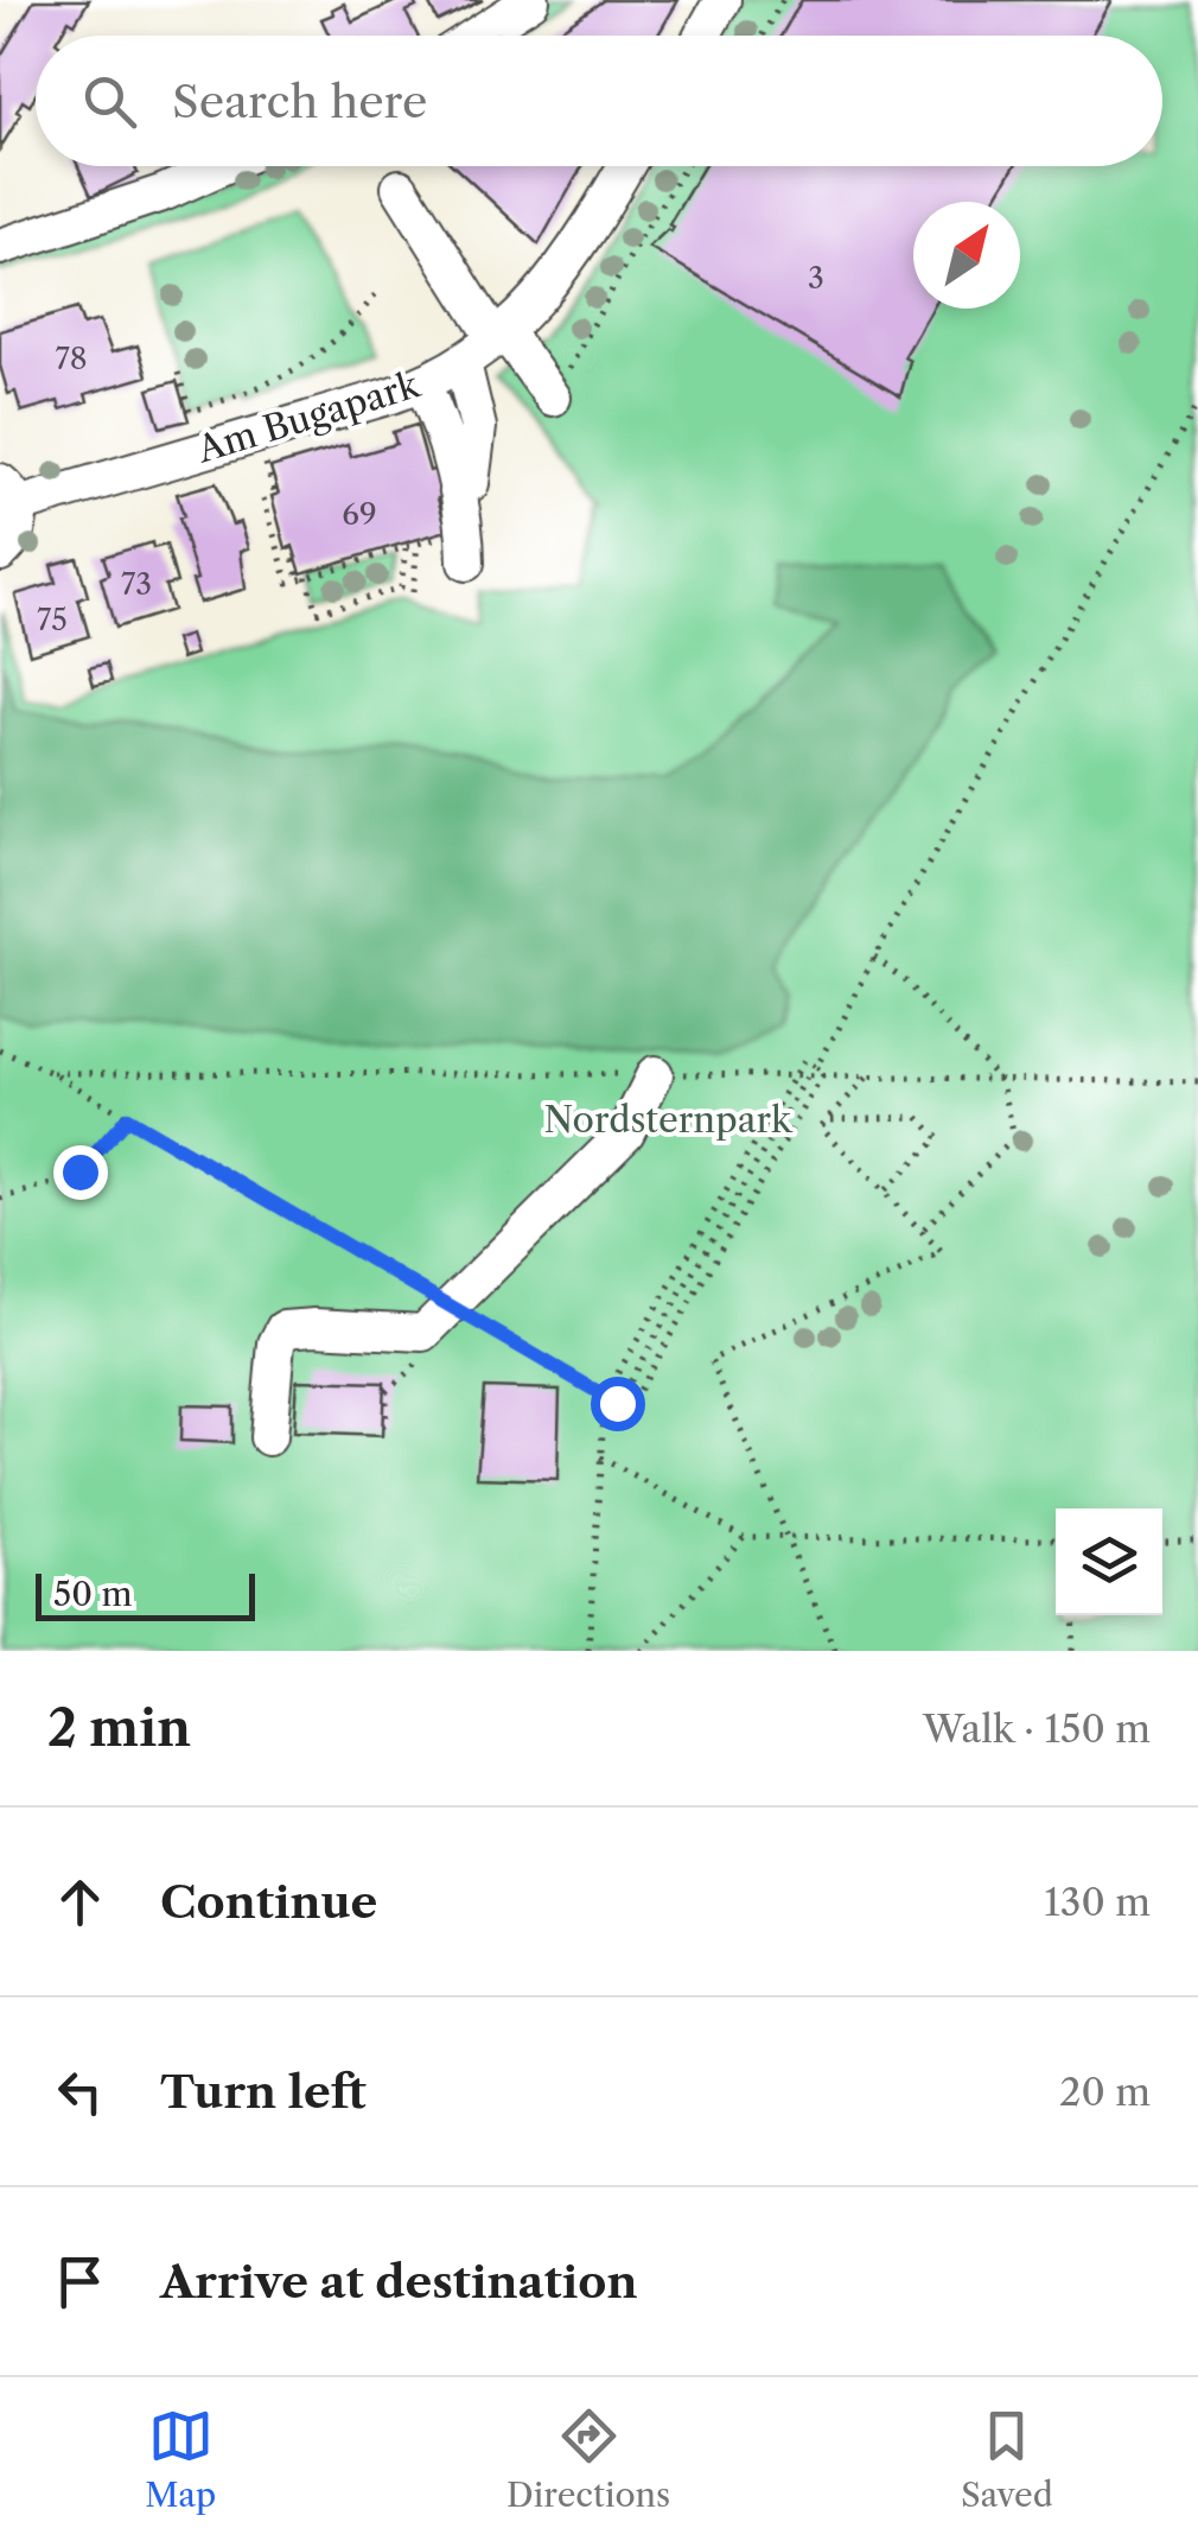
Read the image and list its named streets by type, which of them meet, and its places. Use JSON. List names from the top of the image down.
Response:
{
  "streets": {
    "street": ["Am Bugapark"]
  },
  "parks": ["Nordsternpark"],
  "house_numbers": [
    "3",
    "78",
    "69",
    "73",
    "75"
  ],
  "scale_bar": "50 m",
  "north": "top right",
  "page": {
    "search": "Search here",
    "scale": "50 m",
    "heading": ["2 min", "Walk · 150 m"],
    "list": [
      ["Continue", "130 m"],
      ["Turn left", "20 m"],
      "Arrive at destination"
    ],
    "nav": ["Map", "Directions", "Saved"]
  }
}
